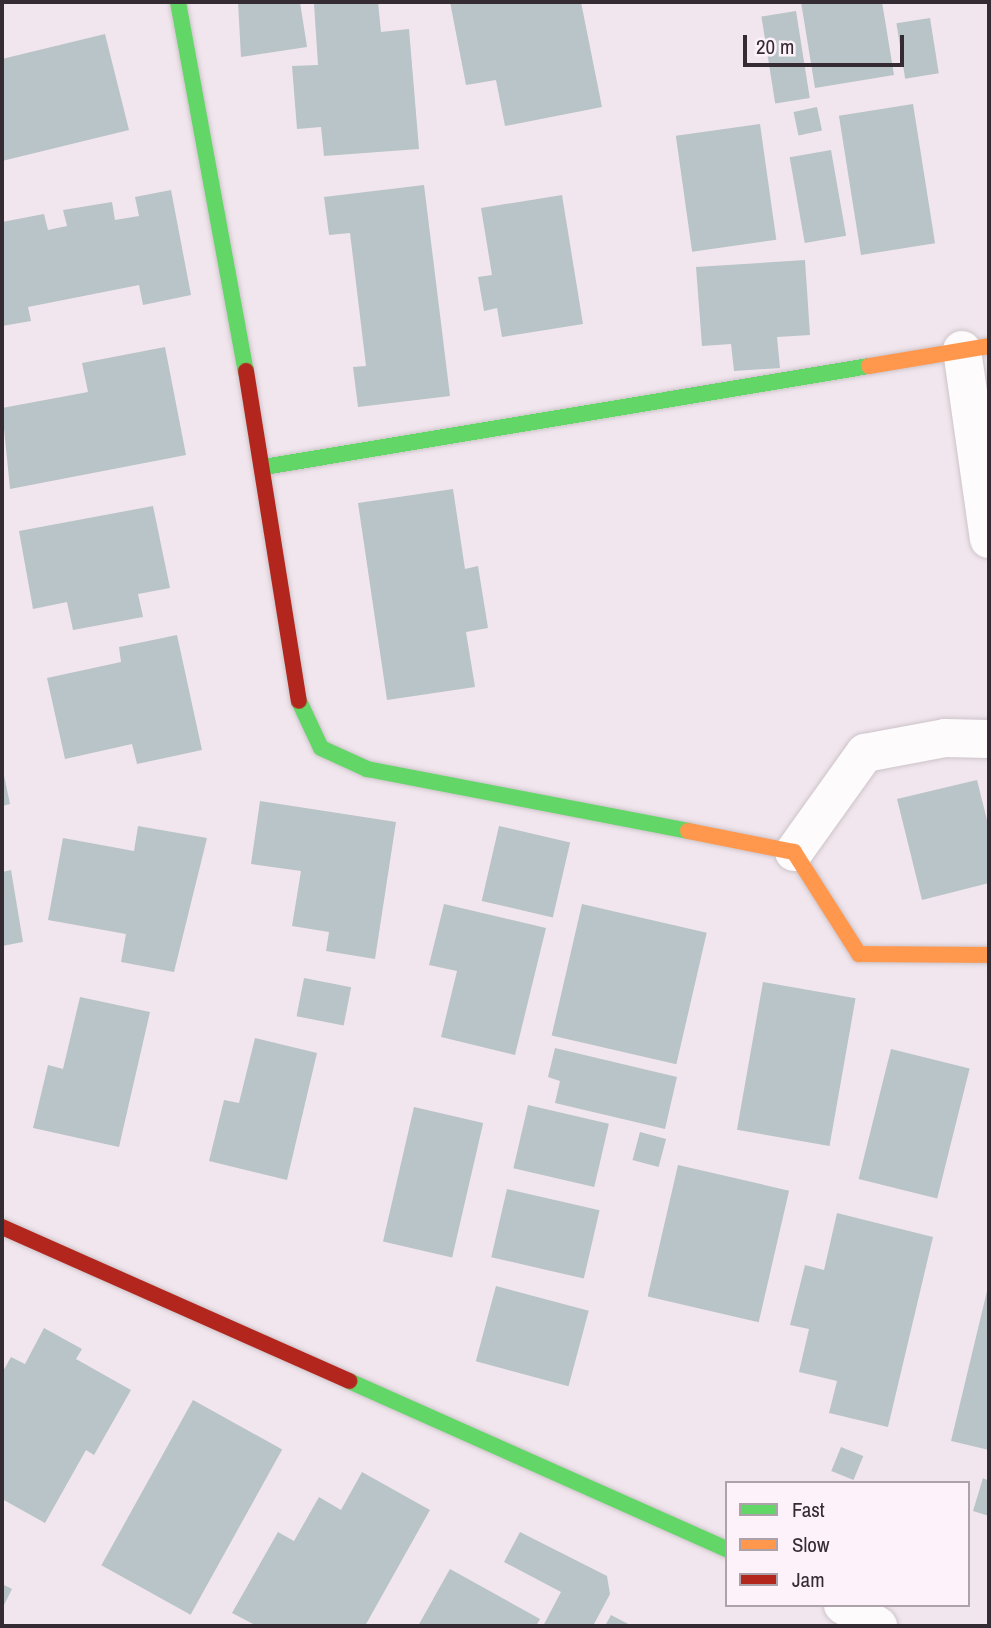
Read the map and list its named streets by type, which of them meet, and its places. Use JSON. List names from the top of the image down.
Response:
{
  "legend": ["Fast", "Slow", "Jam"],
  "scale_bar": "20 m"
}
